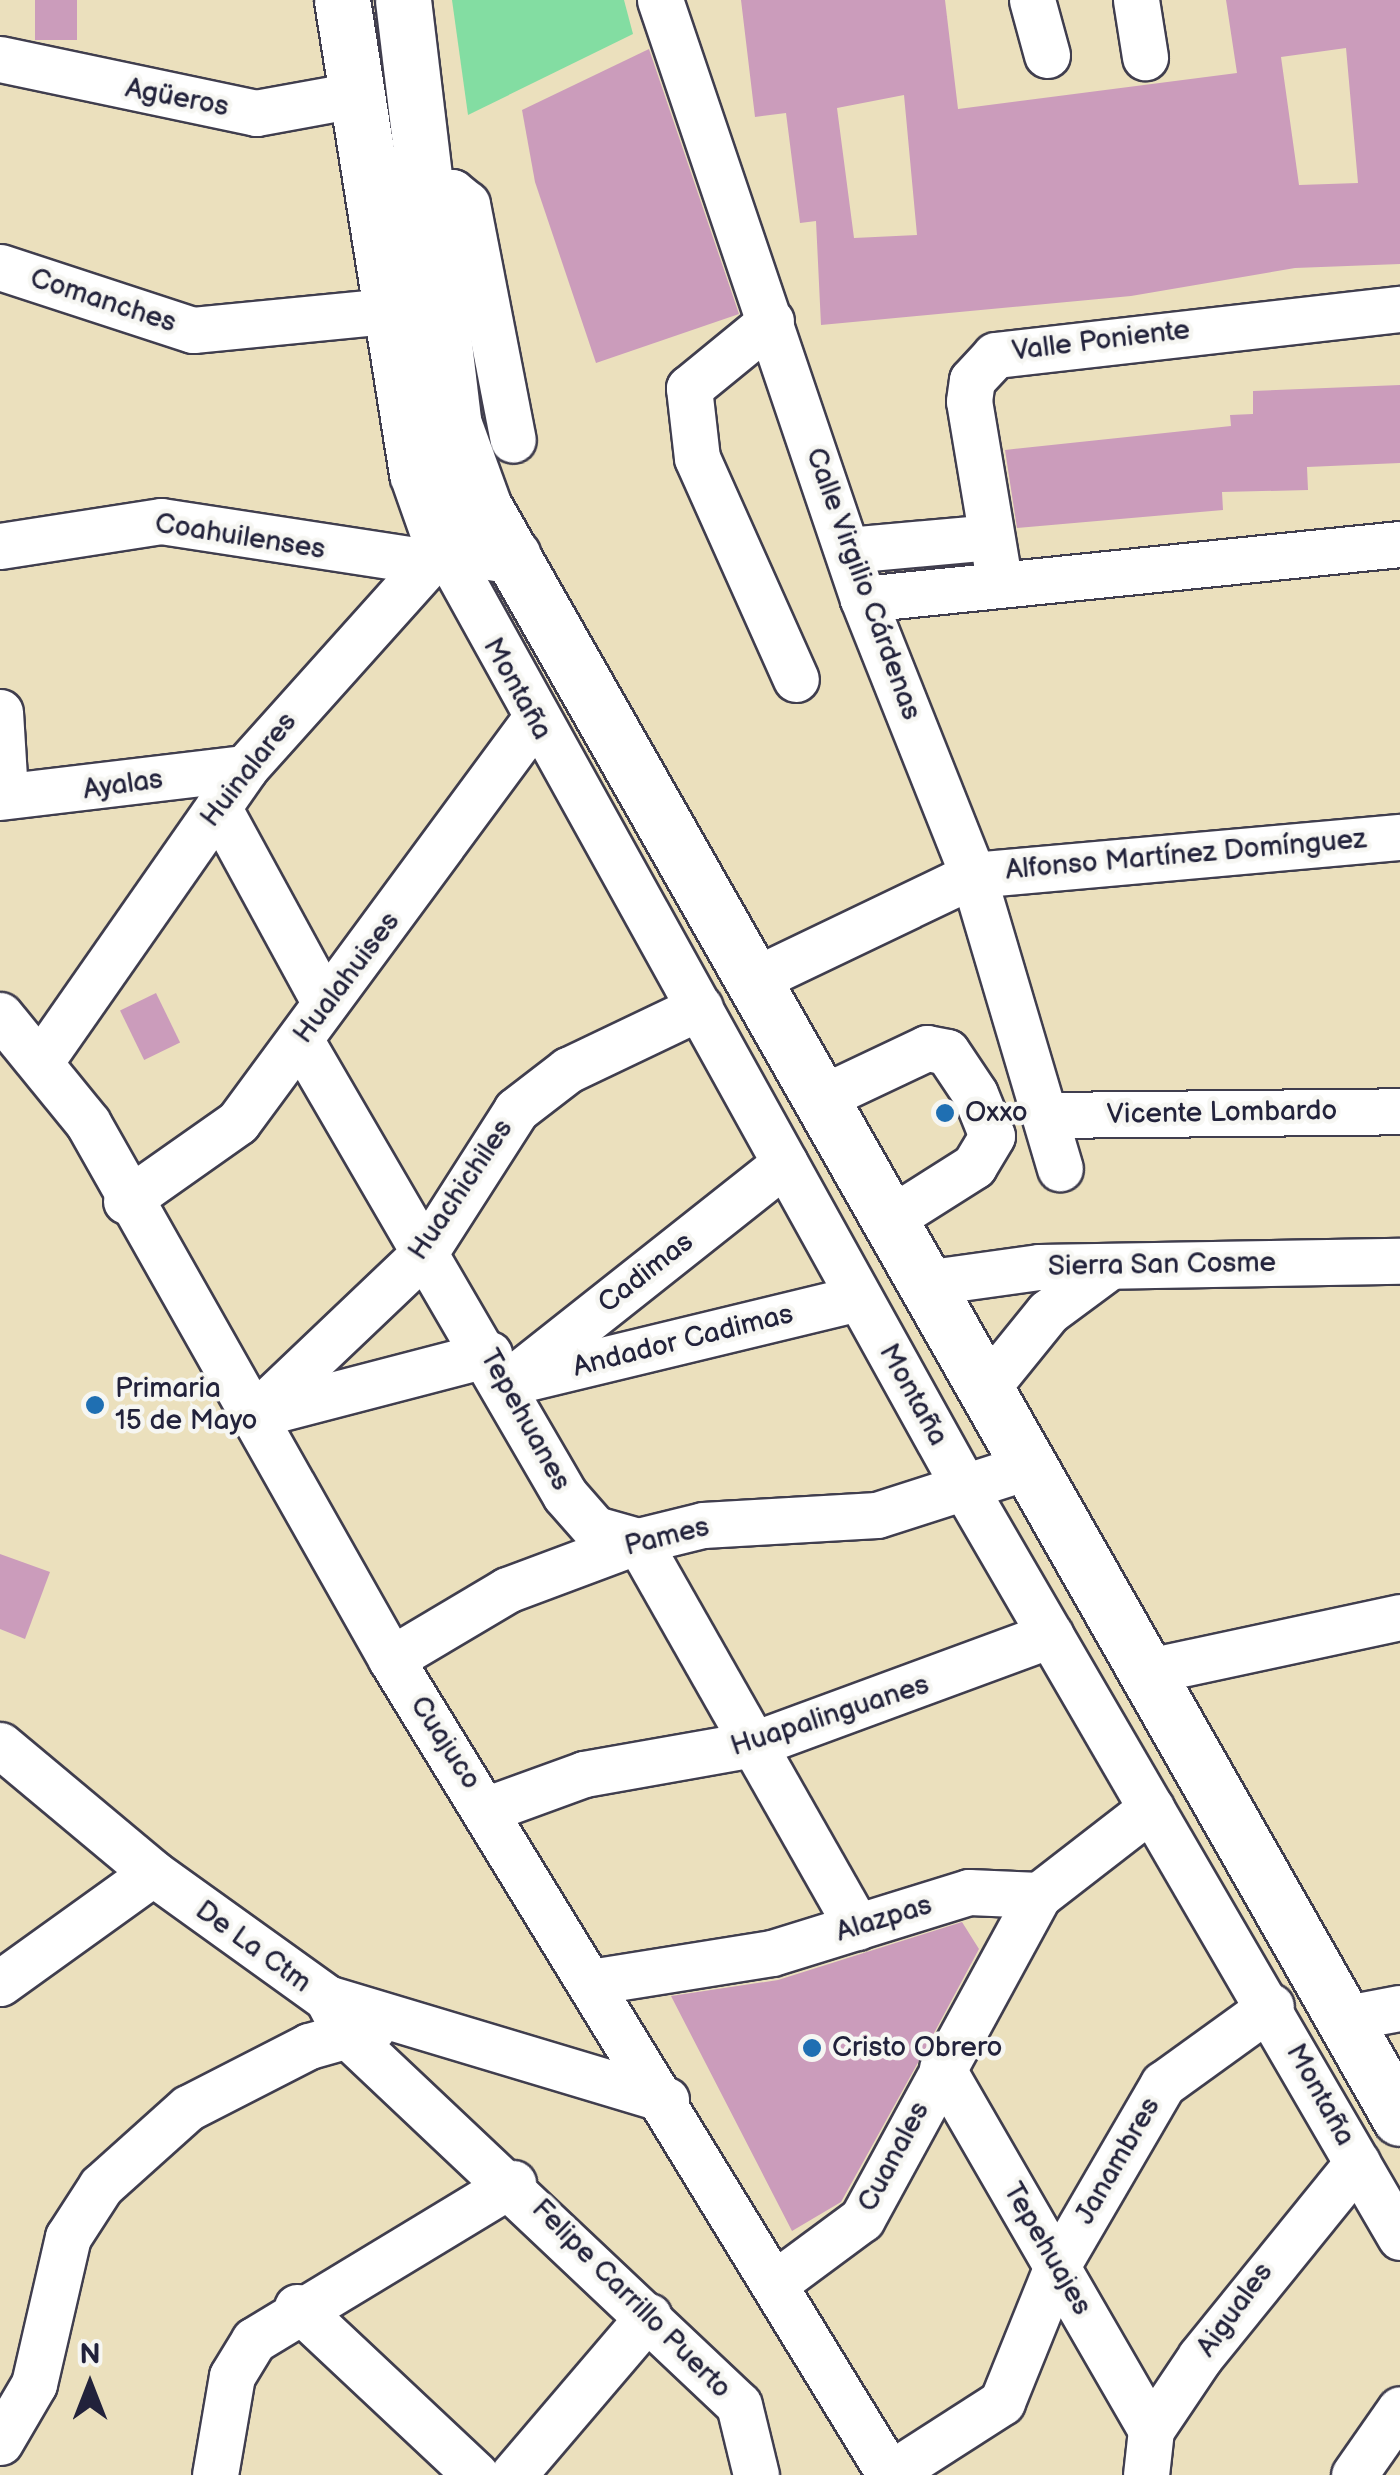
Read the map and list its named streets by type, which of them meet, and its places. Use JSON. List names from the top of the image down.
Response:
{
  "streets": {
    "main road": ["Montaña"],
    "street": [
      "Agüeros",
      "Comanches",
      "Valle Poniente",
      "Coahuilenses",
      "Calle Virgilio Cárdenas",
      "Huinalares",
      "Ayalas",
      "Alfonso Martínez Domínguez",
      "Hualahuises",
      "Vicente Lombardo",
      "Huachichiles",
      "Sierra San Cosme",
      "Cadimas",
      "Andador Cadimas",
      "Tepehuanes",
      "Pames",
      "Huapalinguanes",
      "Cuajuco",
      "Alazpas",
      "De La Ctm",
      "Cuanales",
      "Janambres",
      "Tepehuajes",
      "Felipe Carrillo Puerto",
      "Aiguales"
    ]
  },
  "crossings": [
    ["Agüeros", "Montaña"],
    ["Comanches", "Montaña"],
    ["Coahuilenses", "Montaña"],
    ["Coahuilenses", "Huinalares"],
    ["Calle Virgilio Cárdenas", "Alfonso Martínez Domínguez"],
    ["Calle Virgilio Cárdenas", "Vicente Lombardo"],
    ["Montaña", "Huinalares"],
    ["Montaña", "Alfonso Martínez Domínguez"],
    ["Montaña", "Hualahuises"],
    ["Montaña", "Huachichiles"],
    ["Montaña", "Sierra San Cosme"],
    ["Montaña", "Cadimas"],
    ["Montaña", "Andador Cadimas"],
    ["Montaña", "Pames"],
    ["Montaña", "Huapalinguanes"],
    ["Montaña", "Janambres"],
    ["Montaña", "Aiguales"],
    ["Huinalares", "Ayalas"],
    ["Huinalares", "Cuajuco"],
    ["Hualahuises", "Tepehuanes"],
    ["Hualahuises", "Cuajuco"],
    ["Huachichiles", "Cadimas"],
    ["Huachichiles", "Tepehuanes"],
    ["Huachichiles", "Cuajuco"],
    ["Cadimas", "Andador Cadimas"],
    ["Cadimas", "Tepehuanes"],
    ["Cadimas", "Cuajuco"],
    ["Andador Cadimas", "Tepehuanes"],
    ["Tepehuanes", "Pames"],
    ["Pames", "Cuajuco"],
    ["Huapalinguanes", "Cuajuco"],
    ["Cuajuco", "Alazpas"],
    ["Cuajuco", "De La Ctm"],
    ["Cuajuco", "Cuanales"],
    ["Cuajuco", "Janambres"],
    ["Alazpas", "Cuanales"],
    ["De La Ctm", "Felipe Carrillo Puerto"],
    ["Cuanales", "Tepehuajes"],
    ["Janambres", "Tepehuajes"],
    ["Tepehuajes", "Aiguales"]
  ],
  "places": ["Oxxo", "Primaria 15 de Mayo", "Cristo Obrero"],
  "north": "top"
}
